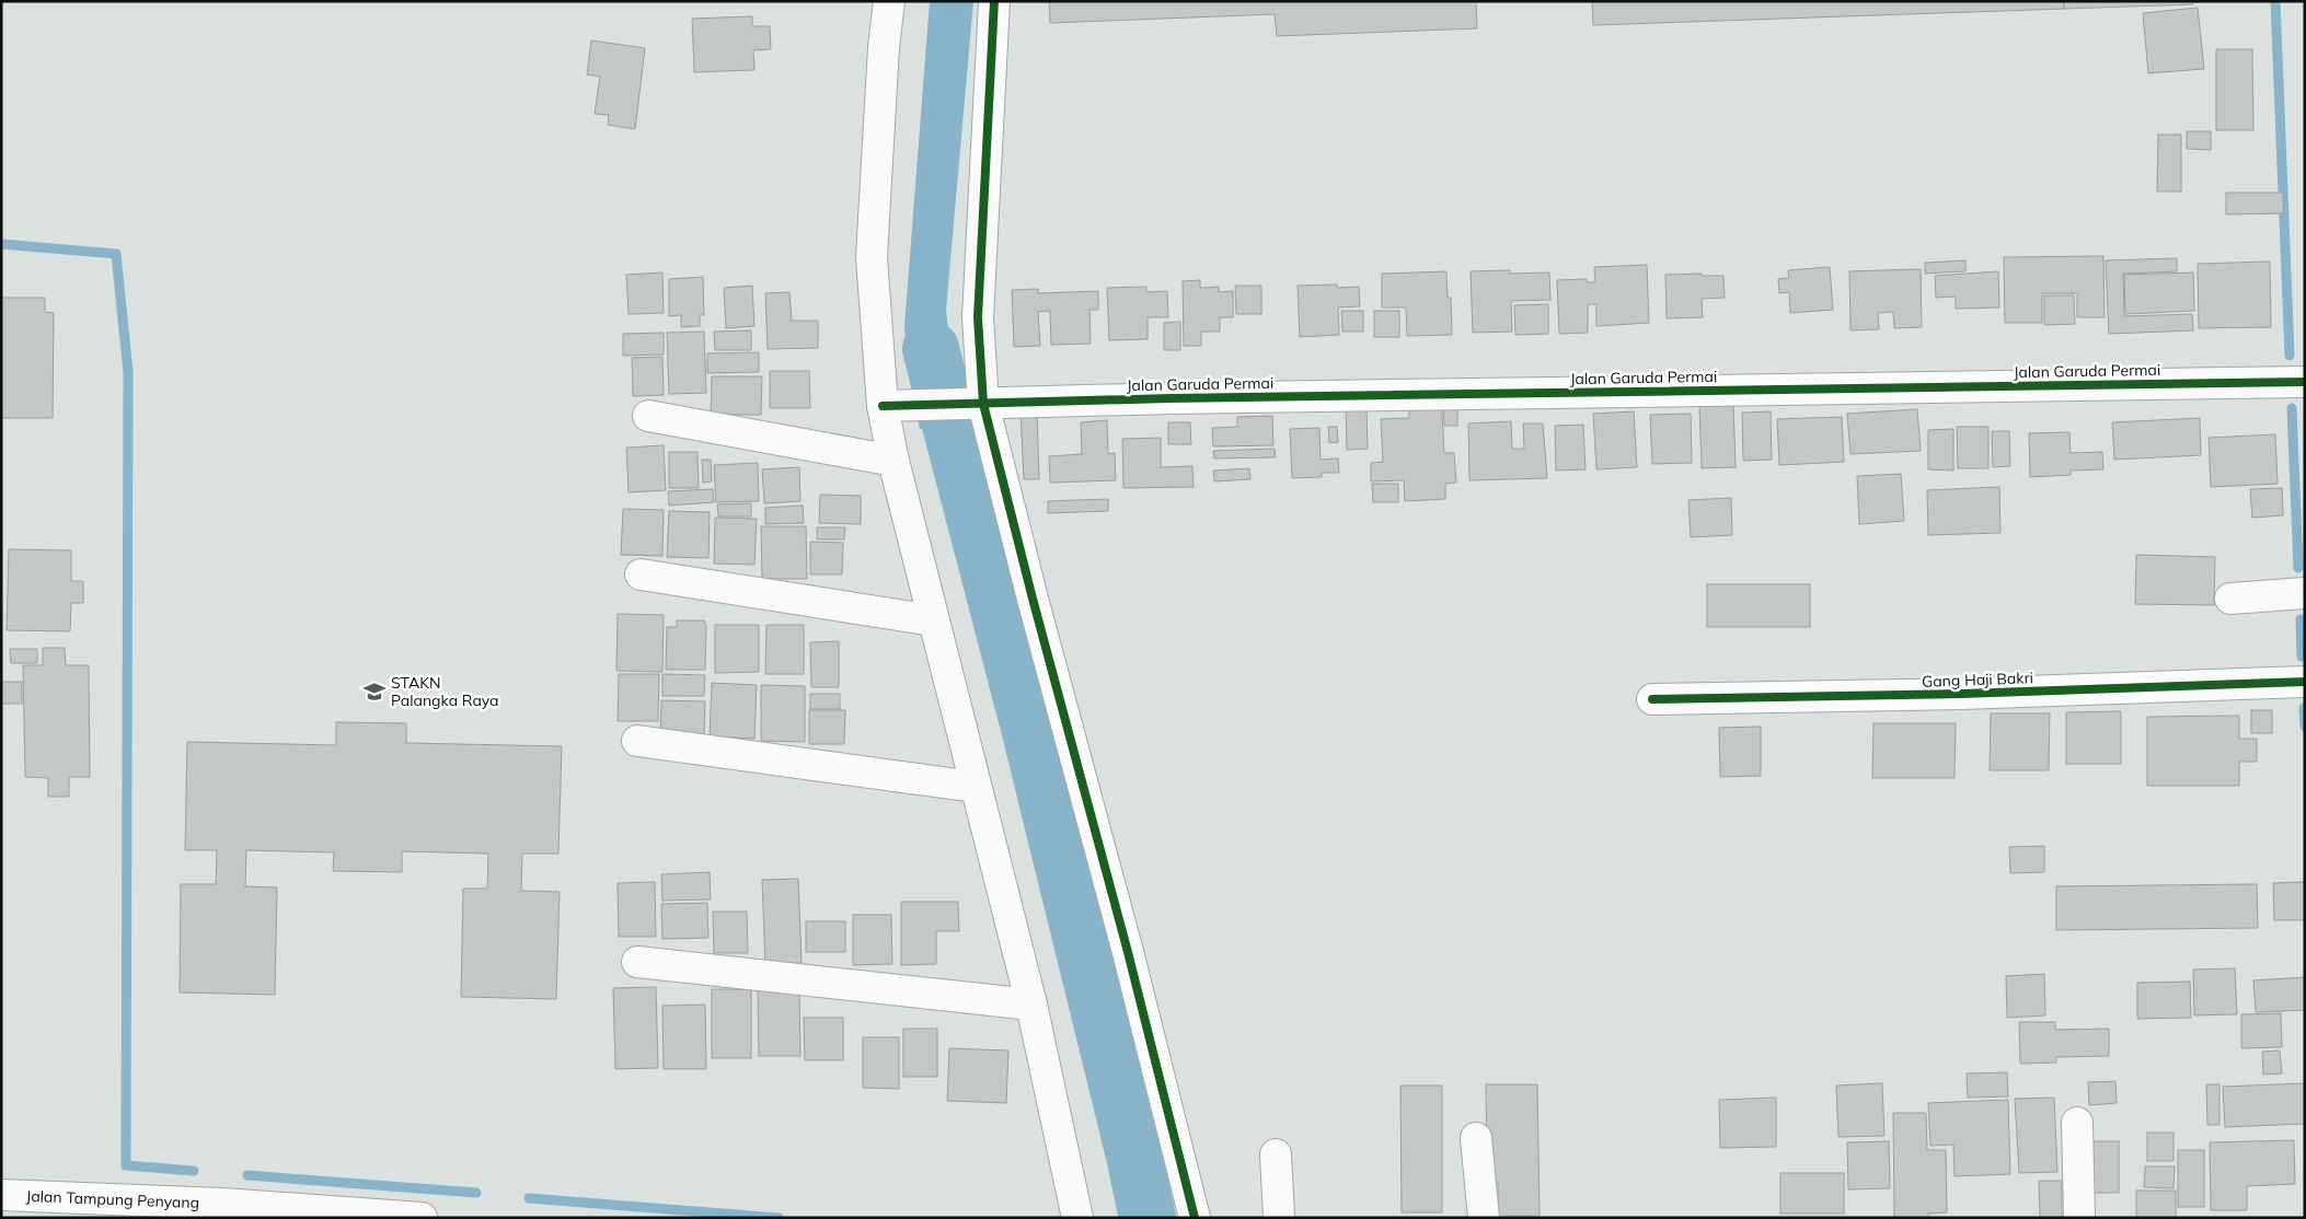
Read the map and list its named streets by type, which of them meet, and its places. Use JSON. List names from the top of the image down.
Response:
{
  "streets": {
    "street": ["Jalan Garuda Permai", "Gang Haji Bakri", "Jalan Tampung Penyang"]
  },
  "places": {
    "school or university": ["STAKN Palangka Raya"]
  }
}
